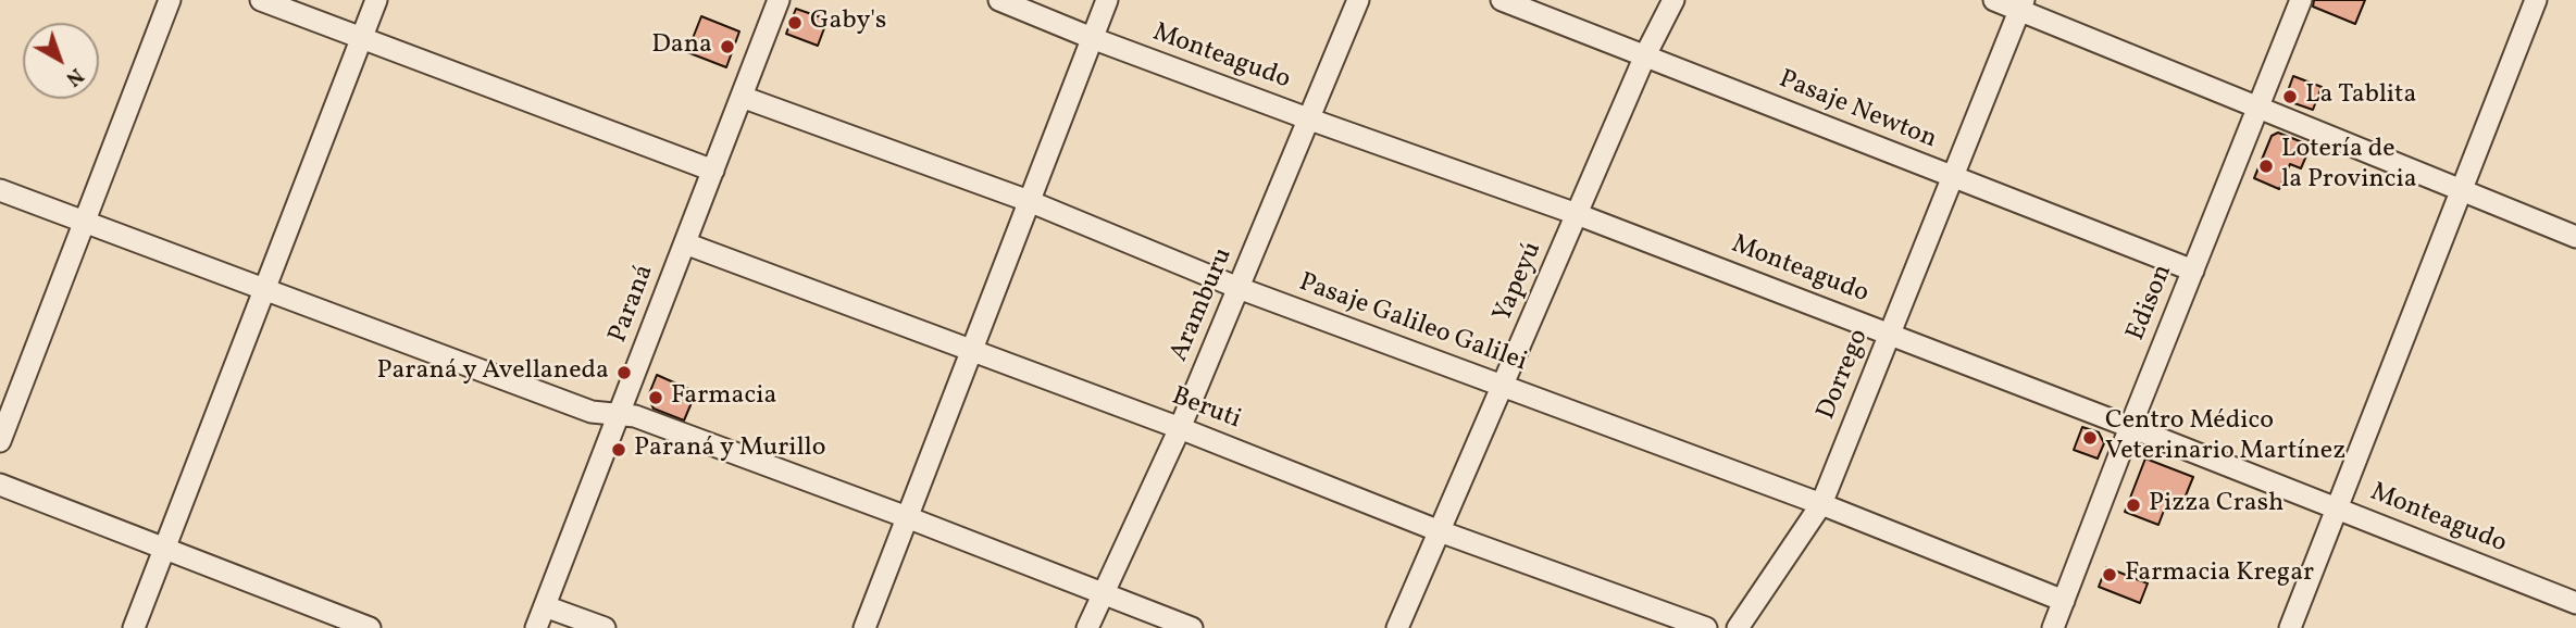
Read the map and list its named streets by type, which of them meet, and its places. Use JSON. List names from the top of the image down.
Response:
{
  "streets": {
    "street": [
      "Monteagudo",
      "Pasaje Newton",
      "Yapeyú",
      "Edison",
      "Paraná",
      "Aramburu",
      "Pasaje Galileo Galilei",
      "Dorrego",
      "Beruti"
    ]
  },
  "crossings": [
    ["Monteagudo", "Yapeyú"],
    ["Monteagudo", "Edison"],
    ["Monteagudo", "Aramburu"],
    ["Monteagudo", "Dorrego"],
    ["Pasaje Newton", "Yapeyú"],
    ["Pasaje Newton", "Edison"],
    ["Pasaje Newton", "Dorrego"],
    ["Yapeyú", "Pasaje Galileo Galilei"],
    ["Yapeyú", "Beruti"],
    ["Edison", "Pasaje Galileo Galilei"],
    ["Paraná", "Pasaje Galileo Galilei"],
    ["Paraná", "Beruti"],
    ["Aramburu", "Pasaje Galileo Galilei"],
    ["Aramburu", "Beruti"],
    ["Pasaje Galileo Galilei", "Dorrego"]
  ],
  "places": [
    "Gaby's",
    "Dana",
    "La Tablita",
    "Lotería de la Provincia",
    "Paraná y Avellaneda",
    "Farmacia",
    "Centro Médico Veterinario Martínez",
    "Paraná y Murillo",
    "Pizza Crash",
    "Farmacia Kregar"
  ],
  "north": "bottom right"
}
